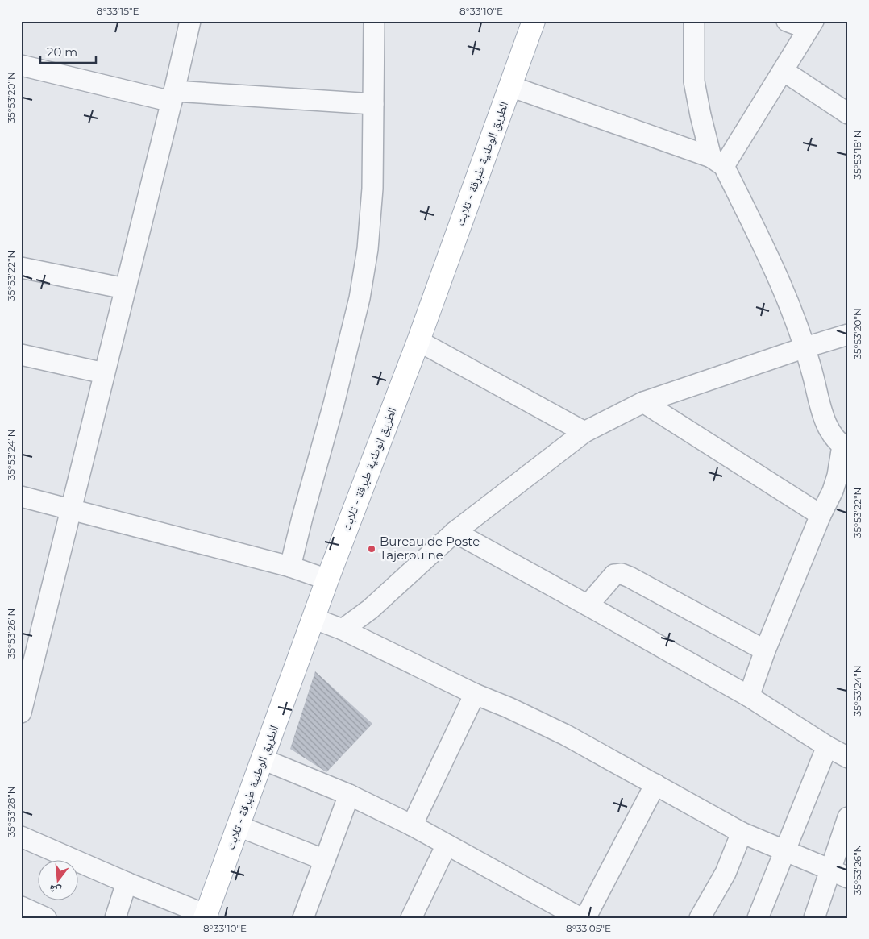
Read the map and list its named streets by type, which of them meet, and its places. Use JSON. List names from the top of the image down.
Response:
{
  "streets": {
    "main road": ["الطريق الوطنية طبرقة - تلابت"]
  },
  "places": ["Bureau de Poste Tajerouine"],
  "scale_bar": "20 m",
  "north": "bottom",
  "coordinates": [
    "8°33'15\"E",
    "8°33'10\"E",
    "35°53'20\"N",
    "35°53'18\"N",
    "35°53'22\"N",
    "35°53'24\"N",
    "35°53'26\"N",
    "35°53'28\"N",
    "8°33'05\"E"
  ]
}
